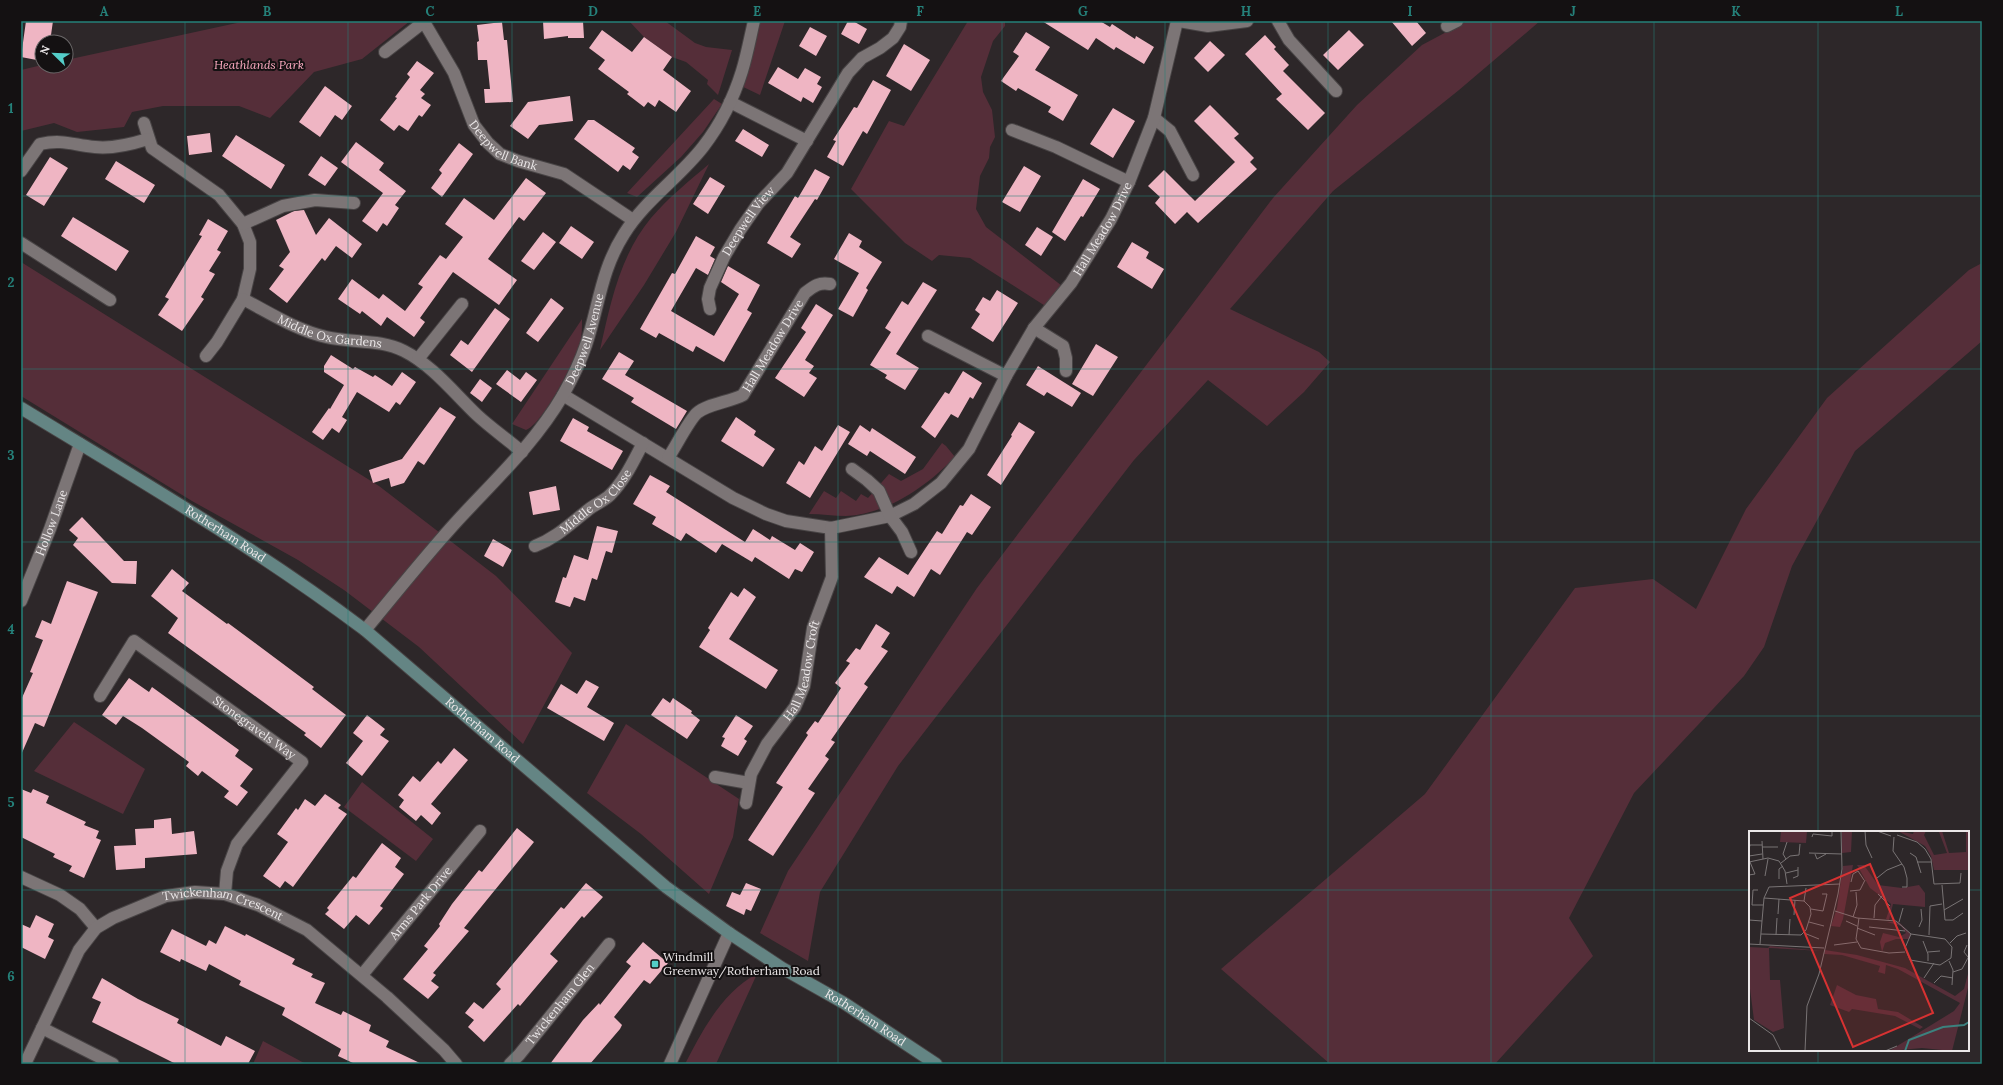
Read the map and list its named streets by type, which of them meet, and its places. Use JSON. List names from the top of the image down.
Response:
{
  "streets": {
    "main road": ["Rotherham Road"],
    "street": [
      "Deepwell Bank",
      "Deepwell View",
      "Hall Meadow Drive",
      "Middle Ox Gardens",
      "Deepwell Avenue",
      "Middle Ox Close",
      "Hollow Lane",
      "Hall Meadow Croft",
      "Stonegravels Way",
      "Arms Park Drive",
      "Twickenham Crescent",
      "Twickenham Glen"
    ]
  },
  "crossings": [
    ["Deepwell Bank", "Deepwell Avenue"],
    ["Hall Meadow Drive", "Deepwell Avenue"],
    ["Hall Meadow Drive", "Middle Ox Close"],
    ["Hall Meadow Drive", "Hall Meadow Croft"],
    ["Middle Ox Gardens", "Deepwell Avenue"],
    ["Deepwell Avenue", "Rotherham Road"],
    ["Hollow Lane", "Rotherham Road"],
    ["Stonegravels Way", "Twickenham Crescent"],
    ["Arms Park Drive", "Twickenham Crescent"]
  ],
  "parks": ["Heathlands Park"],
  "places": {
    "transit": ["Windmill Greenway/Rotherham Road"]
  },
  "north": "top left",
  "grid": {
    "columns": [
      "A",
      "B",
      "C",
      "D",
      "E",
      "F",
      "G",
      "H",
      "I",
      "J",
      "K",
      "L"
    ],
    "rows": [
      "1",
      "2",
      "3",
      "4",
      "5",
      "6"
    ]
  }
}
